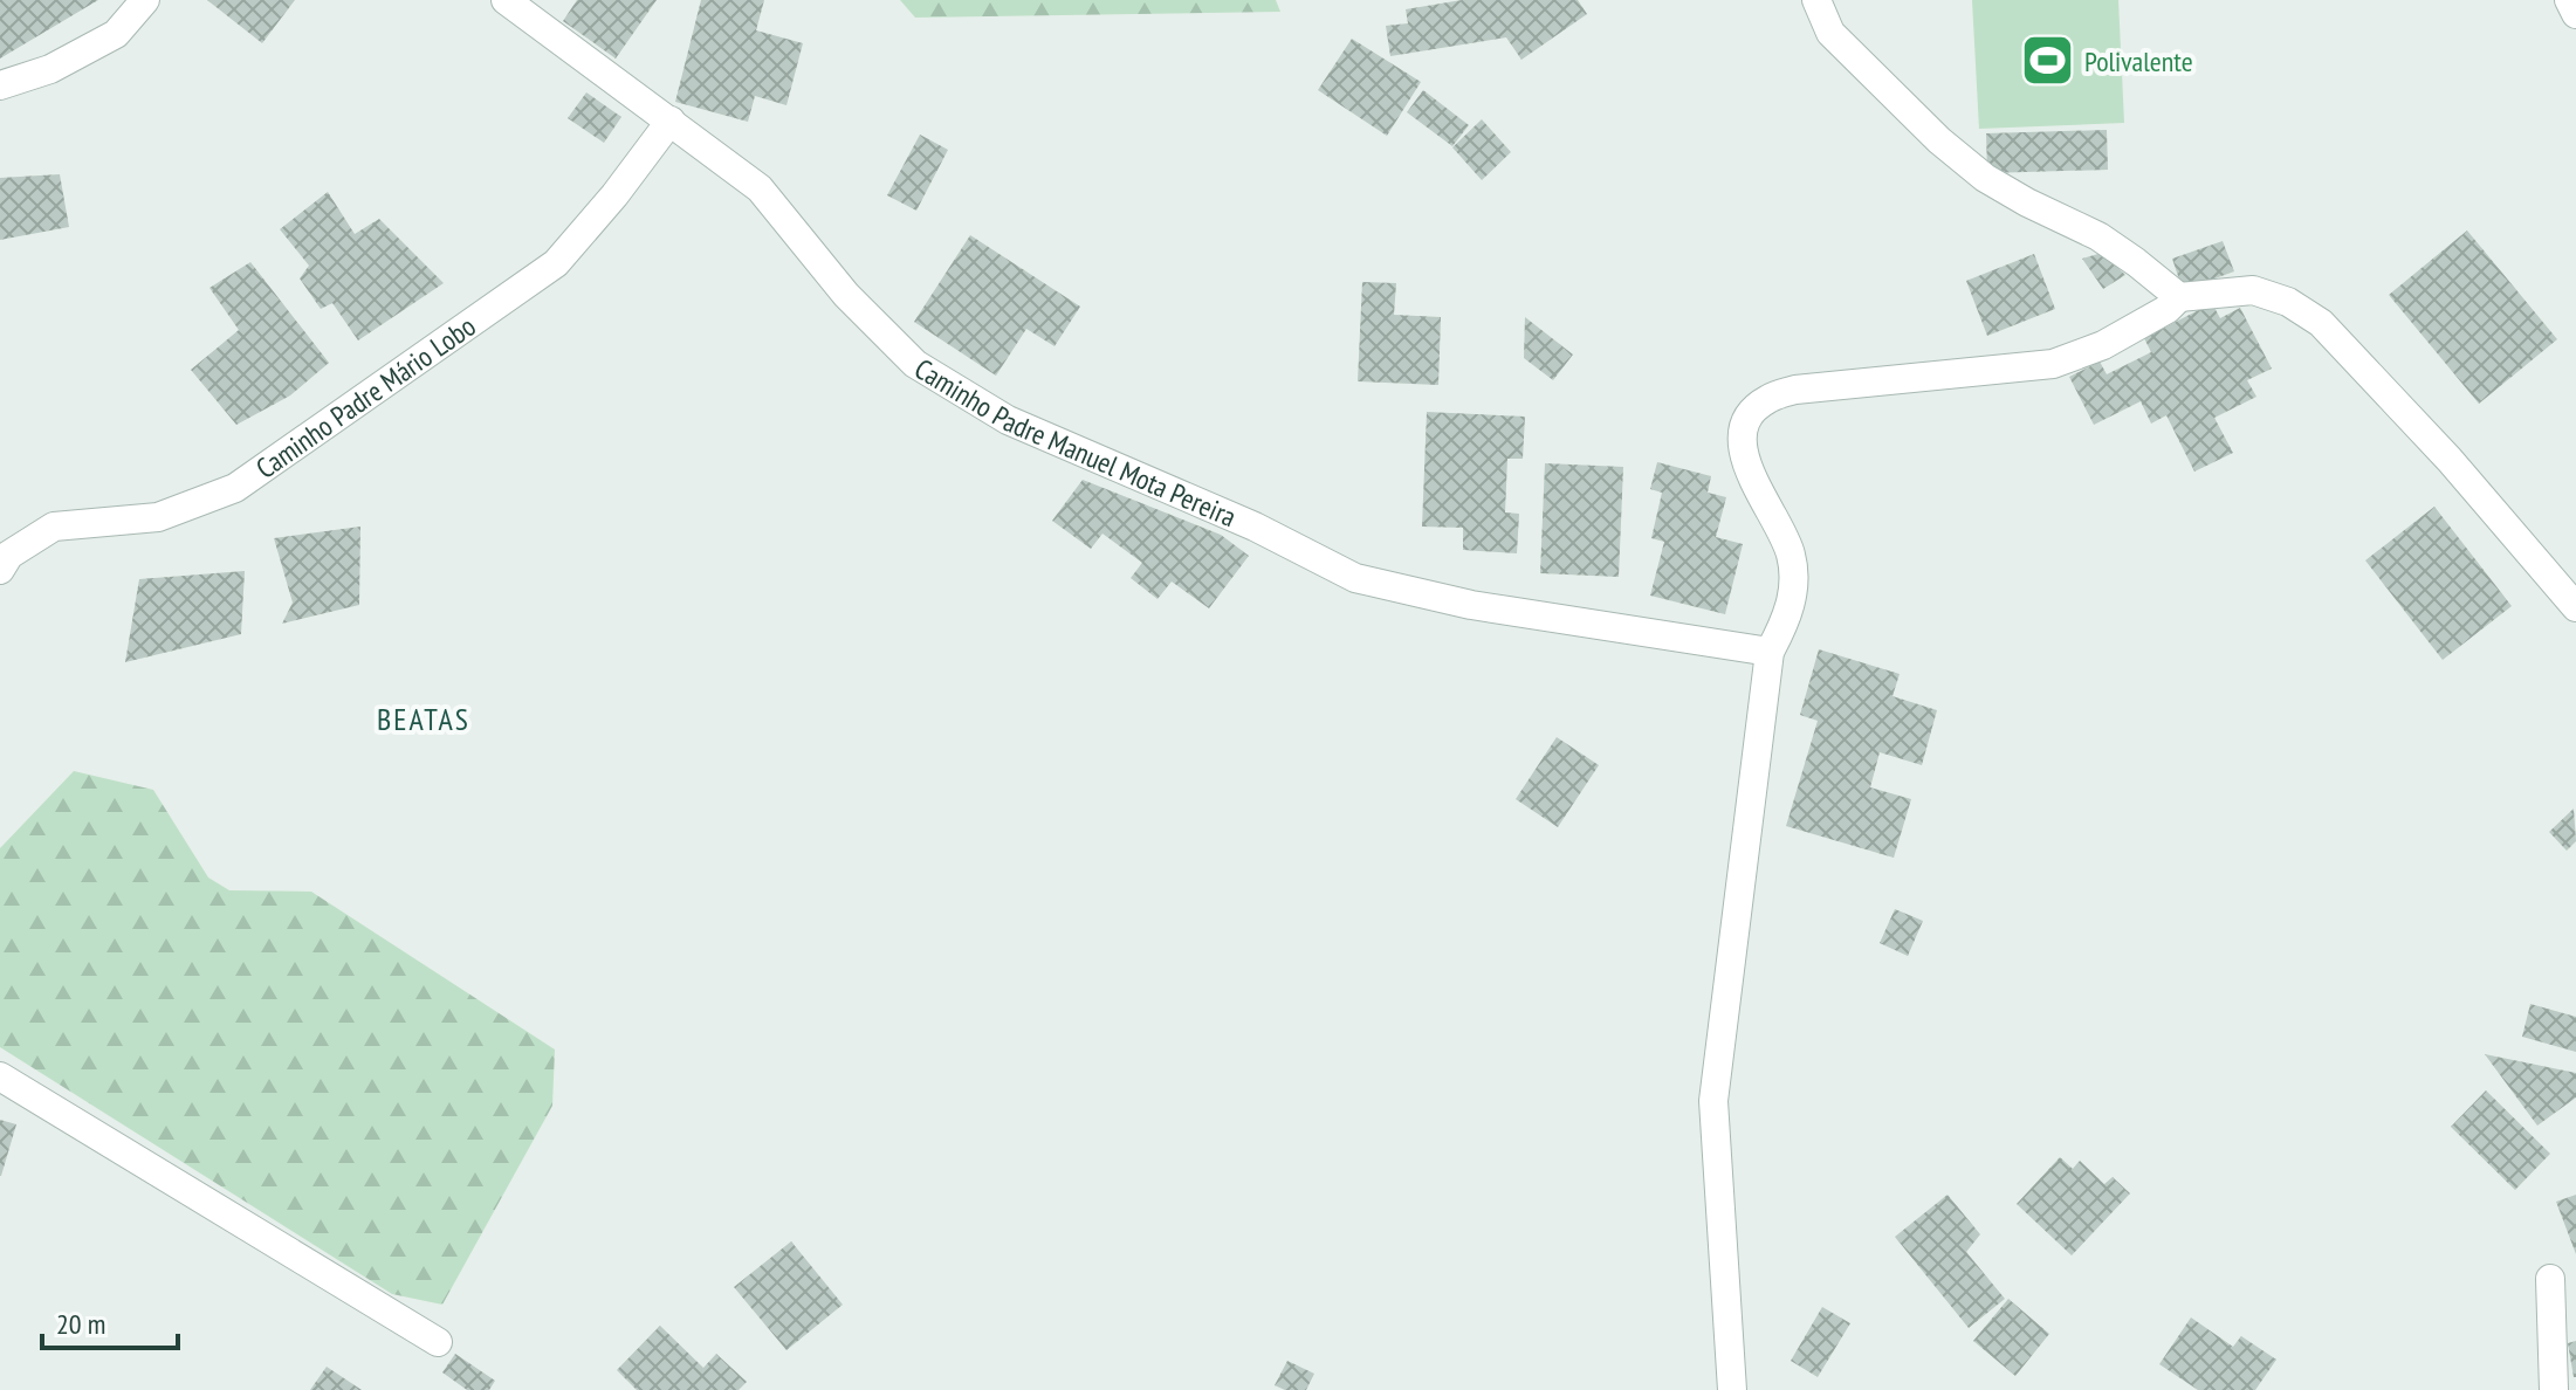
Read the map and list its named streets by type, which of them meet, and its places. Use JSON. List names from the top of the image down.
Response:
{
  "streets": {
    "street": ["Caminho Padre Mário Lobo", "Caminho Padre Manuel Mota Pereira"]
  },
  "crossings": [
    ["Caminho Padre Mário Lobo", "Caminho Padre Manuel Mota Pereira"]
  ],
  "districts": ["BEATAS"],
  "places": {
    "sports": ["Polivalente"]
  },
  "scale_bar": "20 m"
}
